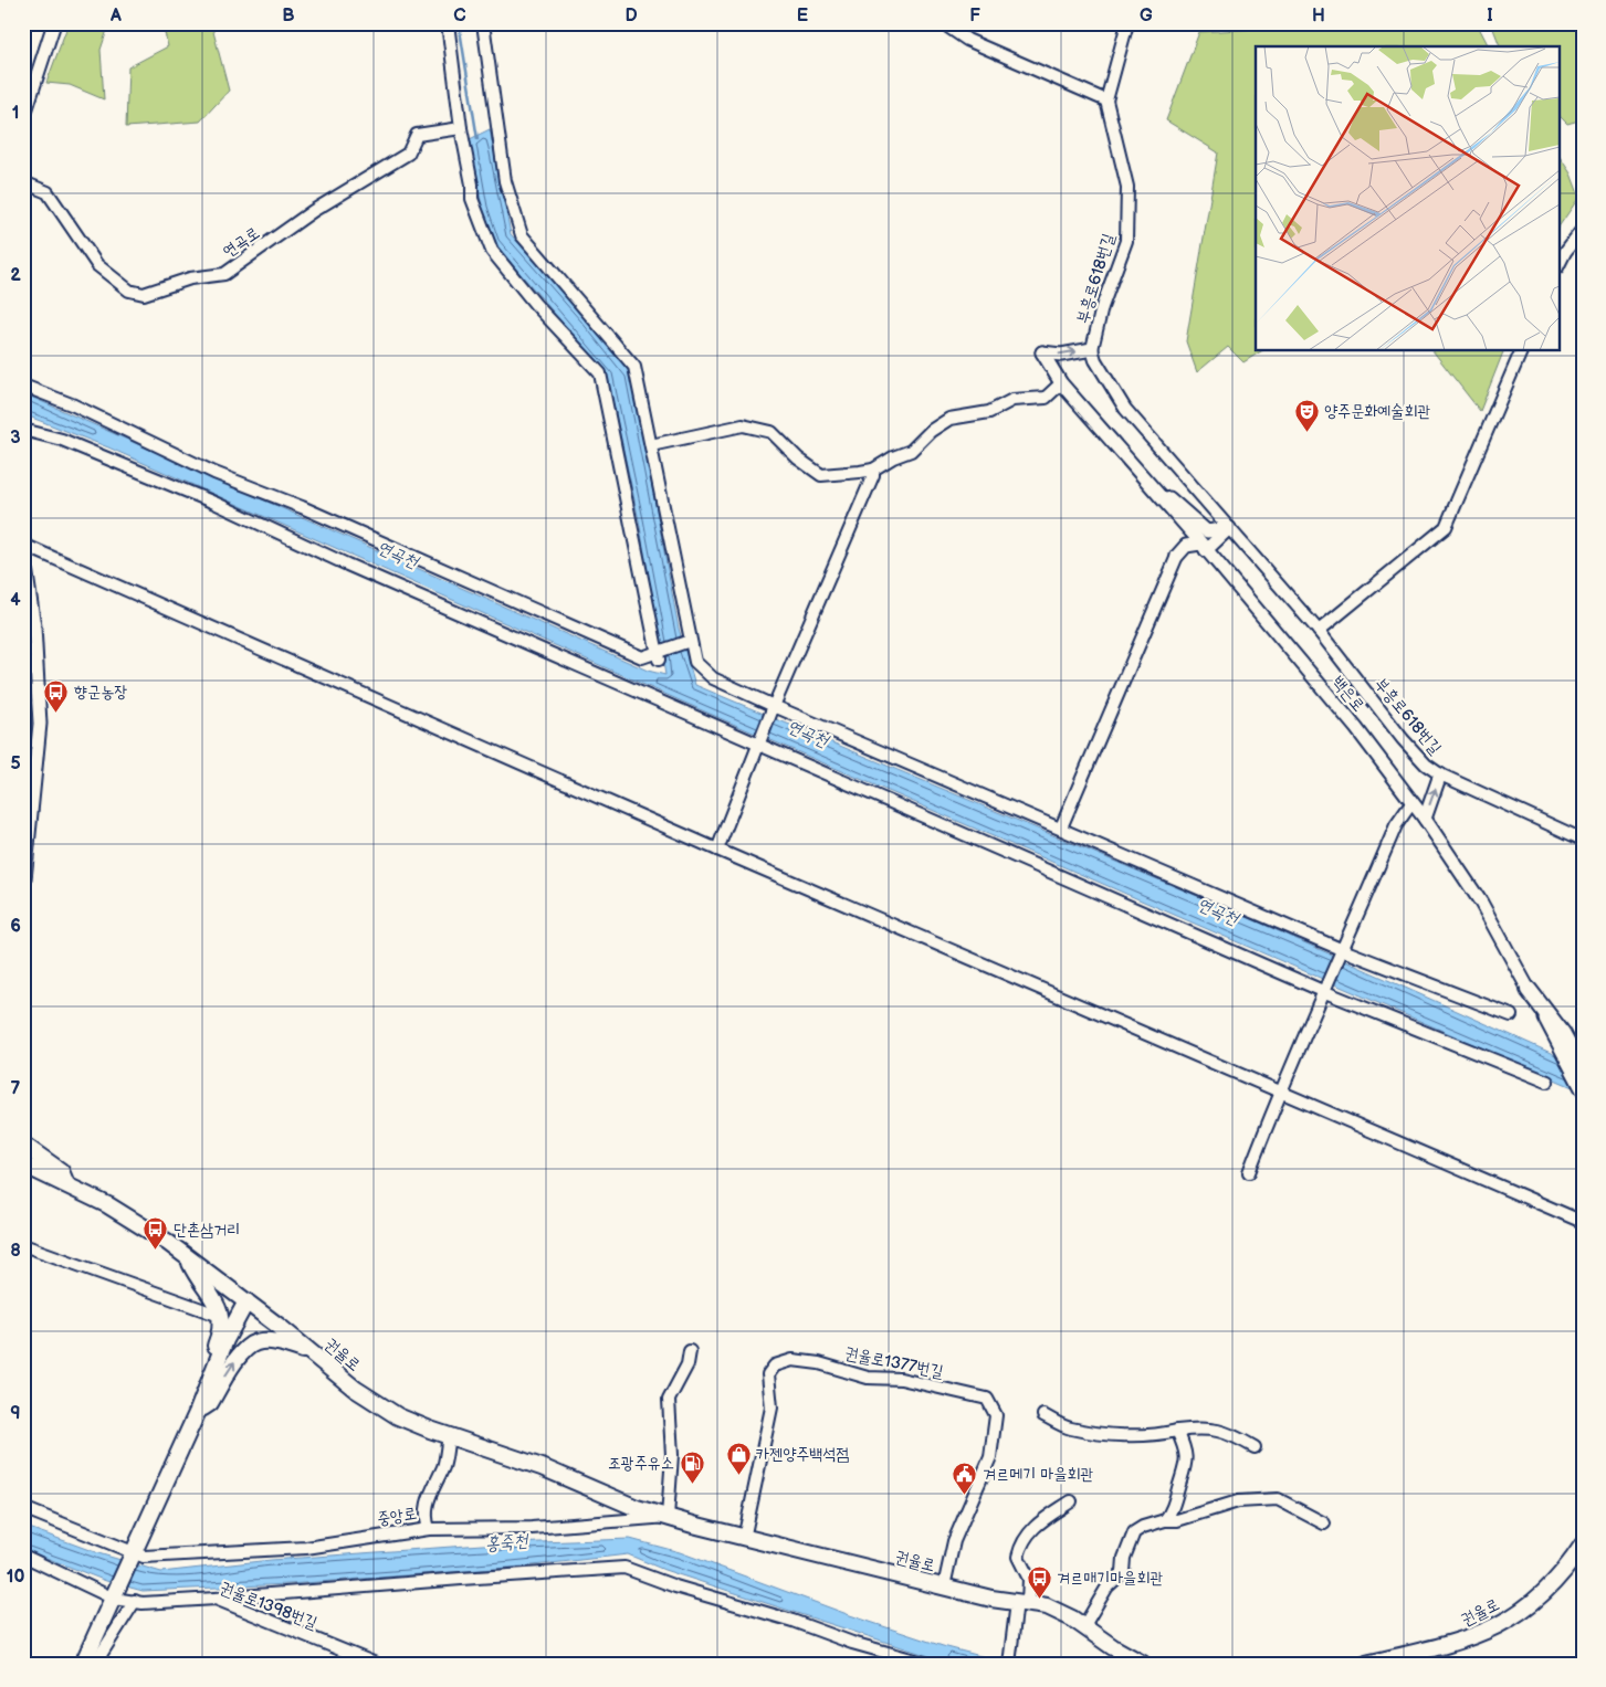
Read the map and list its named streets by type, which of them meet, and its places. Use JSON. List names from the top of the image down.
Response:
{
  "streets": {
    "main road": ["권율로"],
    "street": [
      "연곡로",
      "부흥로618번길",
      "백은로",
      "권율로1377번길",
      "중앙로",
      "권율로1398번길"
    ]
  },
  "crossings": [
    ["부흥로618번길", "백은로"],
    ["권율로", "권율로1377번길"],
    ["권율로", "중앙로"]
  ],
  "water": ["연곡천", "홍죽천"],
  "places": {
    "theatre": ["양주문화예술회관"],
    "bus stop": ["향군농장", "단촌삼거리", "겨르매기마을회관"],
    "shop": ["카젠양주백석점"],
    "fuel station": ["조광주유소"],
    "public building": ["겨르메기 마을회관"]
  },
  "grid": {
    "columns": [
      "A",
      "B",
      "C",
      "D",
      "E",
      "F",
      "G",
      "H",
      "I"
    ],
    "rows": [
      "1",
      "2",
      "3",
      "4",
      "5",
      "6",
      "7",
      "8",
      "9",
      "10"
    ]
  }
}
